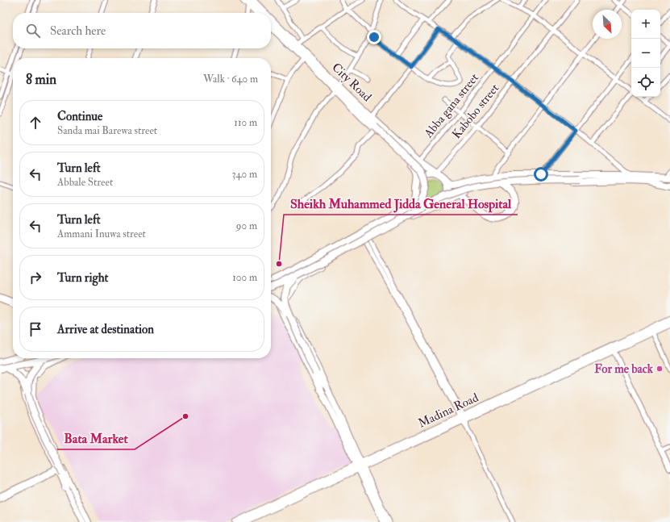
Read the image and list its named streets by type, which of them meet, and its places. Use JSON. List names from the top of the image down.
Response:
{
  "streets": {
    "main road": ["City Road", "Madina Road"],
    "street": ["Abba gana street", "Kabobo street"]
  },
  "crossings": [
    ["City Road", "Abba gana street"],
    ["City Road", "Kabobo street"]
  ],
  "places": ["Sheikh Muhammed Jidda General Hospital", "For me back", "Bata Market"],
  "north": "bottom right",
  "page": {
    "map_buttons": ["+", "−"],
    "search": "Search here",
    "heading": ["8 min", "Walk · 640 m"],
    "list": [
      ["Continue", "Sanda mai Barewa street", "110 m"],
      ["Turn left", "Abbale Street", "340 m"],
      ["Turn left", "Ammani Inuwa street", "90 m"],
      ["Turn right", "100 m"],
      "Arrive at destination"
    ]
  }
}
